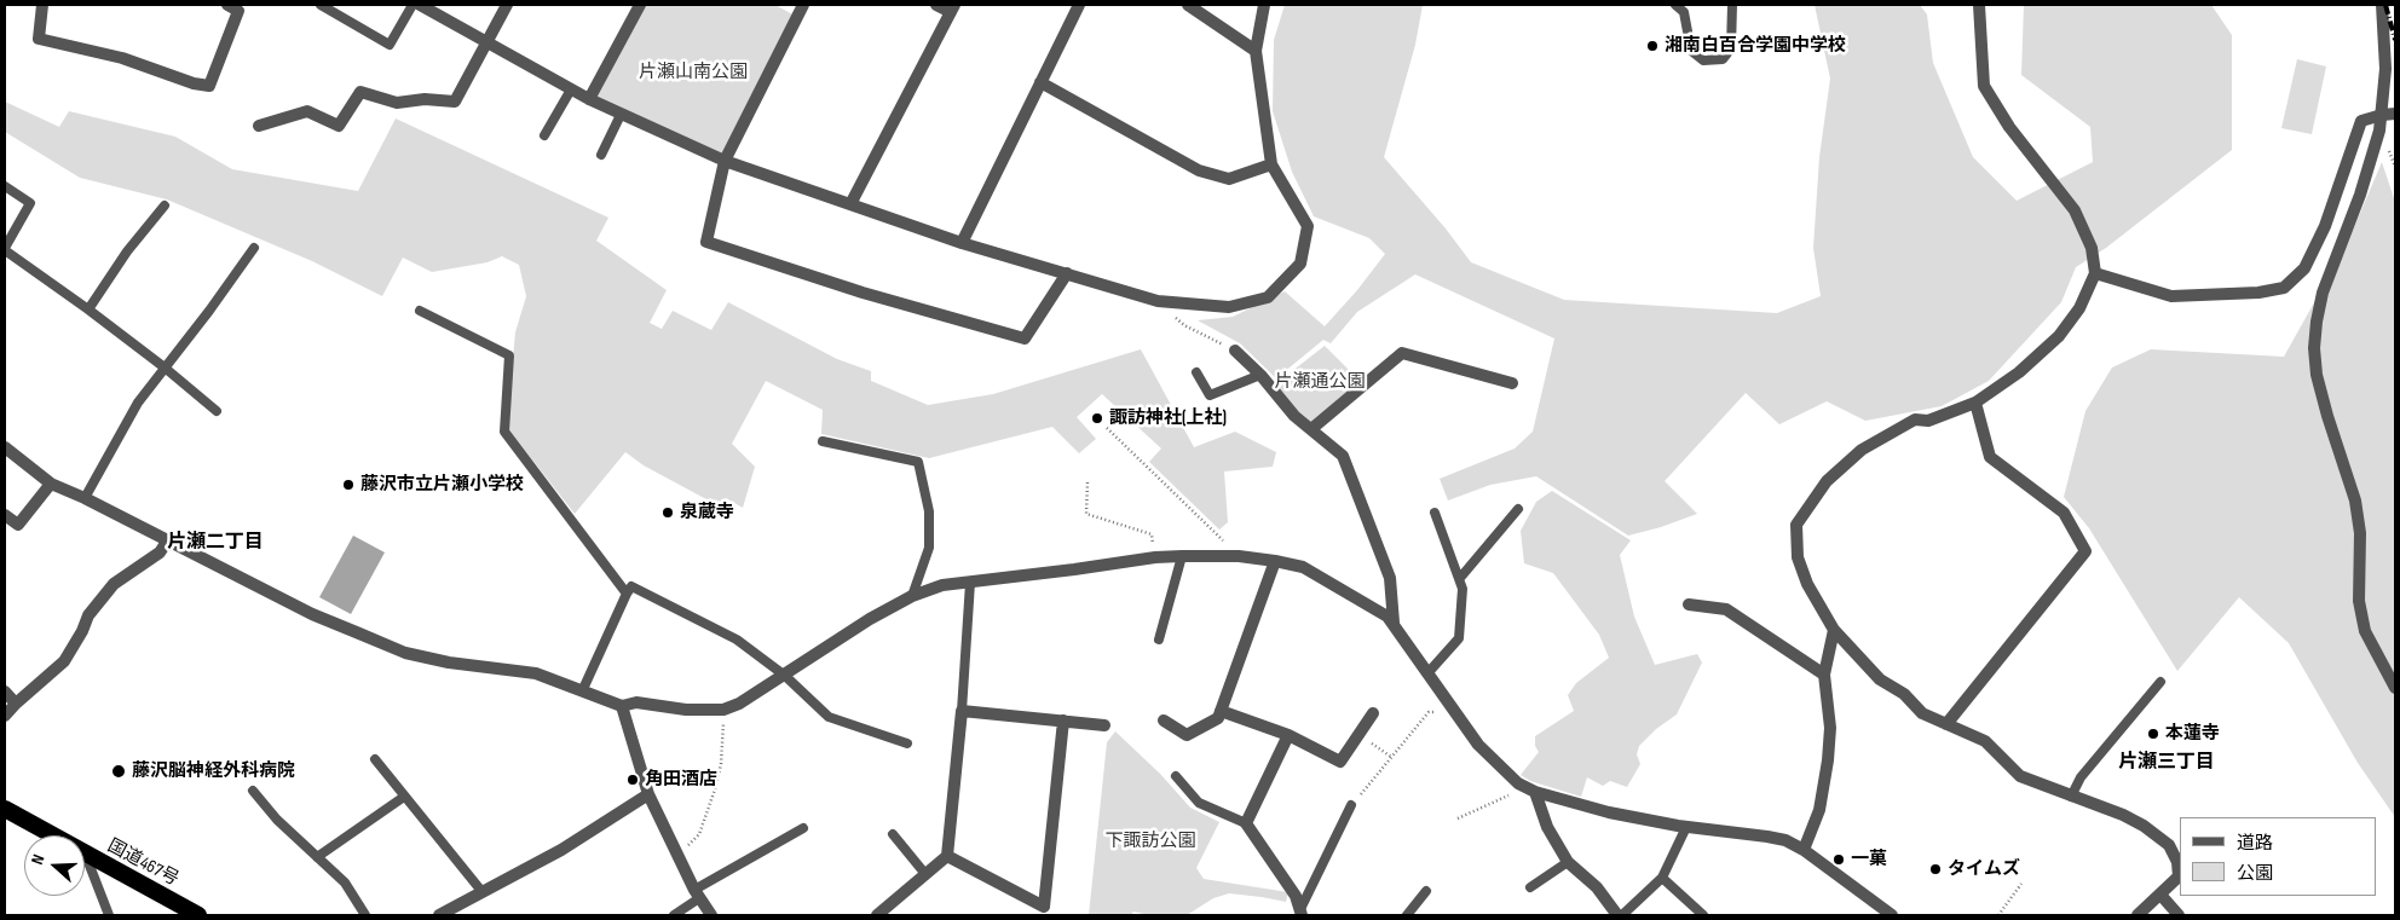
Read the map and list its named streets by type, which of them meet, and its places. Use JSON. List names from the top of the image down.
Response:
{
  "streets": {
    "highway": ["国道467号"]
  },
  "districts": ["片瀬二丁目", "片瀬三丁目"],
  "parks": ["片瀬山南公園", "片瀬通公園", "下諏訪公園"],
  "places": [
    "湘南白百合学園中学校",
    "諏訪神社(上社)",
    "藤沢市立片瀬小学校",
    "泉蔵寺",
    "本蓮寺",
    "藤沢脳神経外科病院",
    "角田酒店",
    "一菓",
    "タイムズ"
  ],
  "legend": ["道路", "公園"],
  "north": "left"
}
